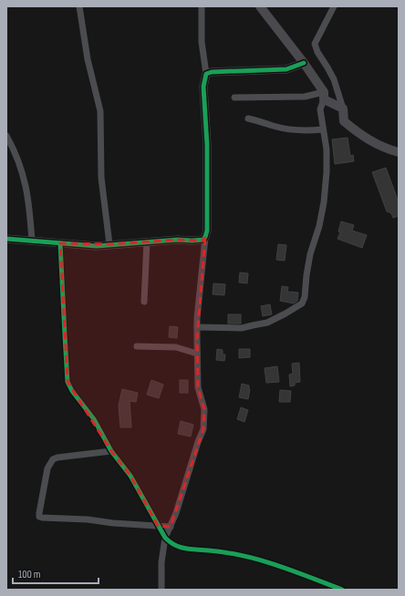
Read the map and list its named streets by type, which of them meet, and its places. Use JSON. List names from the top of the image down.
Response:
{
  "scale_bar": "100 m"
}
